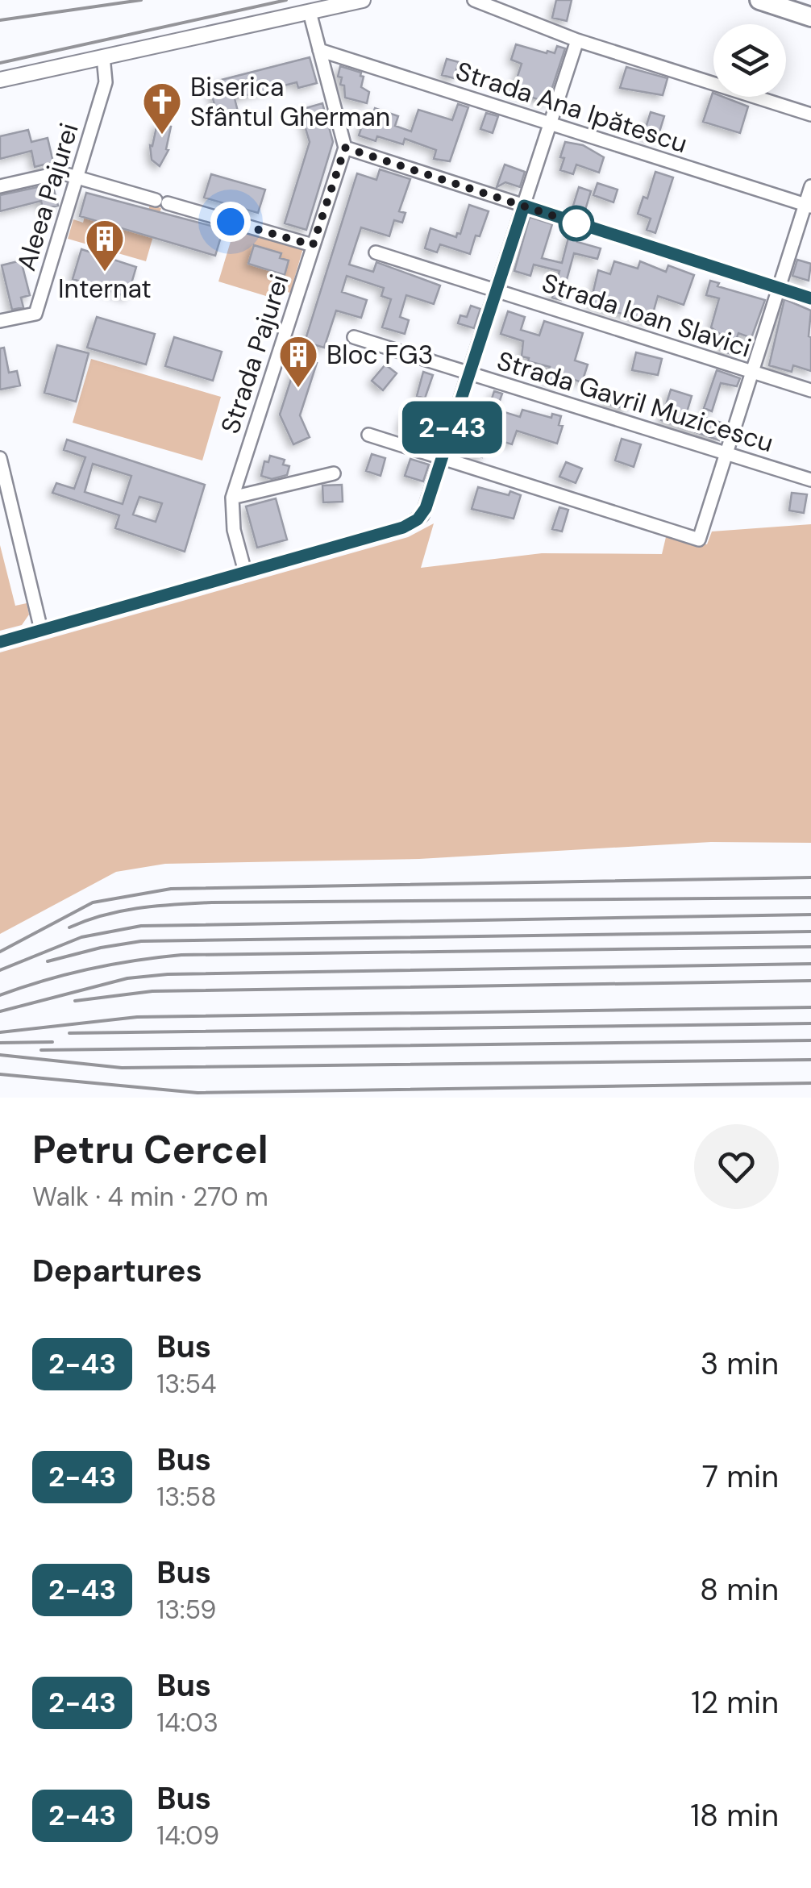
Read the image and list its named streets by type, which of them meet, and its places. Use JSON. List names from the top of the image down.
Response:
{
  "streets": {
    "street": [
      "Strada Ana Ipătescu",
      "Aleea Pajurei",
      "Strada Ioan Slavici",
      "Strada Pajurei",
      "Strada Gavril Muzicescu"
    ]
  },
  "places": {
    "church": ["Biserica Sfântul Gherman"],
    "building": ["Internat", "Bloc FG3"]
  },
  "lines": ["bus line 2-43"],
  "page": {
    "on_map": "2-43",
    "heading": [
      ["Petru Cercel", "Walk · 4 min · 270 m"],
      "Departures"
    ],
    "list": [
      {
        "mark": "2-43",
        "name": "Bus",
        "note": "13:54",
        "value": "3 min"
      },
      {
        "mark": "2-43",
        "name": "Bus",
        "note": "13:58",
        "value": "7 min"
      },
      {
        "mark": "2-43",
        "name": "Bus",
        "note": "13:59",
        "value": "8 min"
      },
      {
        "mark": "2-43",
        "name": "Bus",
        "note": "14:03",
        "value": "12 min"
      },
      {
        "mark": "2-43",
        "name": "Bus",
        "note": "14:09",
        "value": "18 min"
      }
    ]
  }
}
